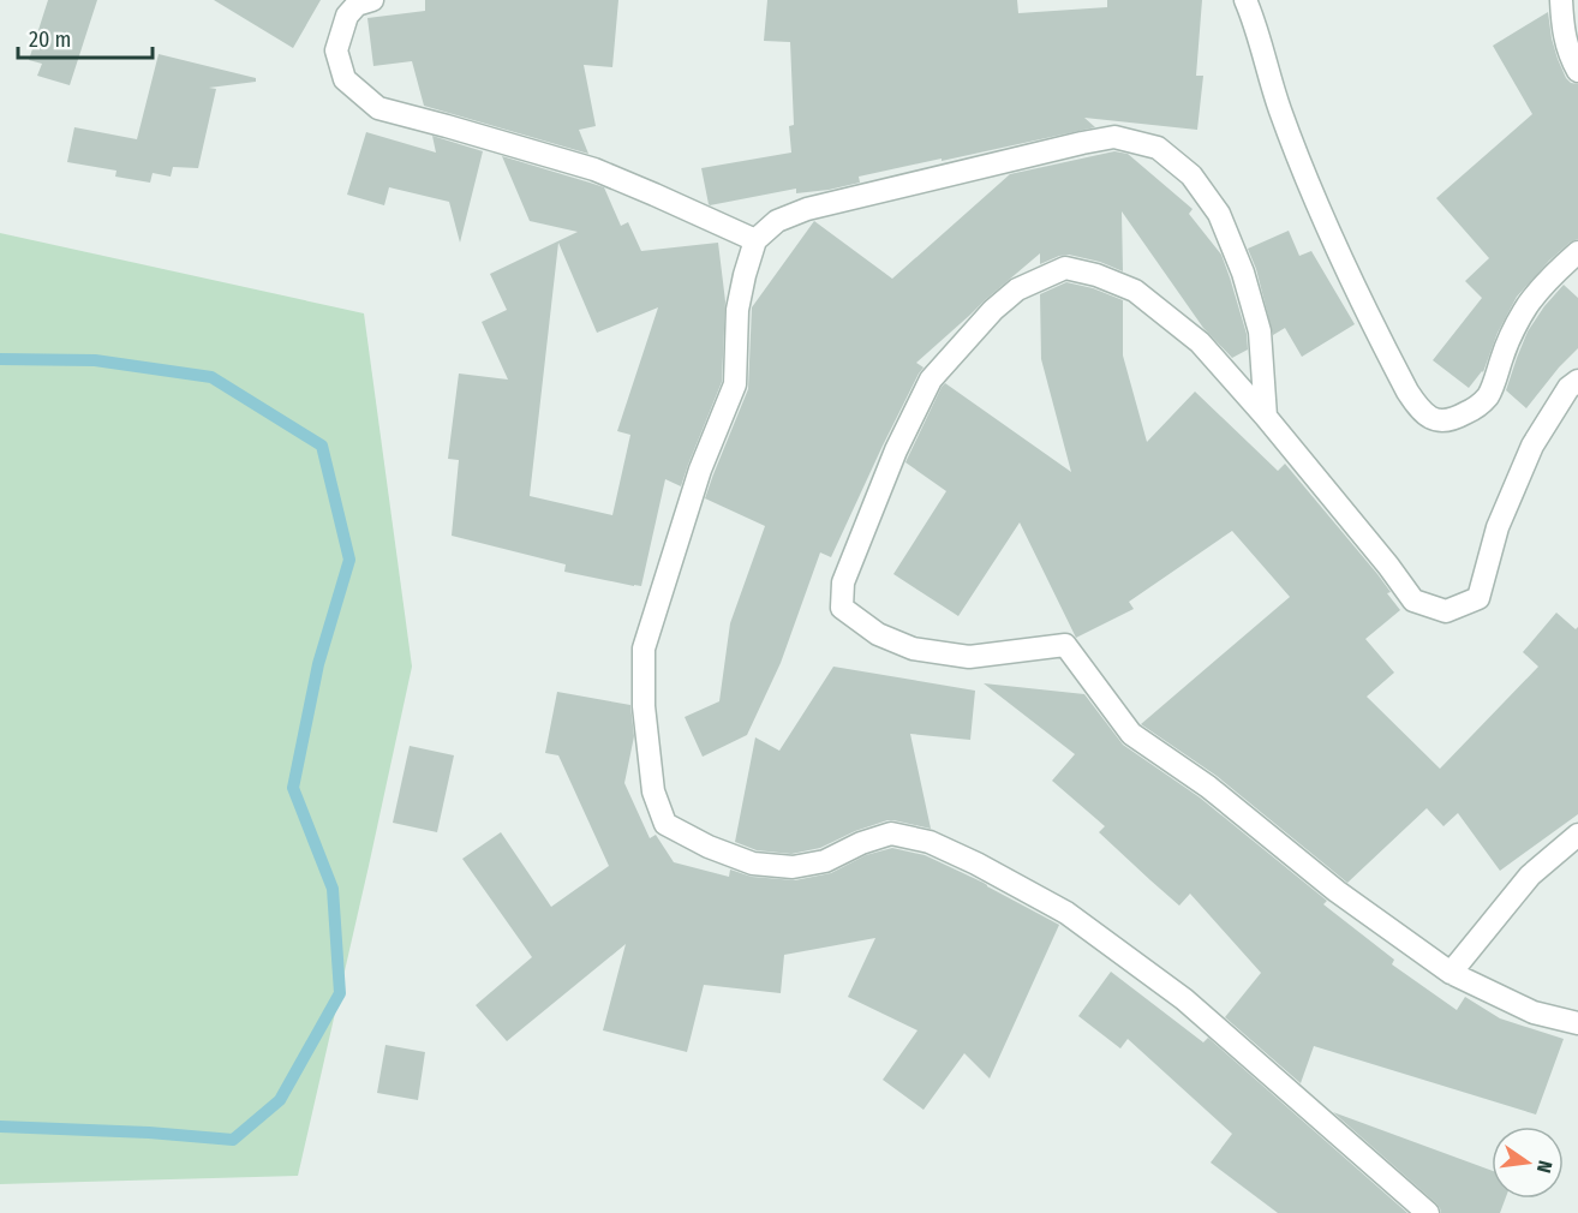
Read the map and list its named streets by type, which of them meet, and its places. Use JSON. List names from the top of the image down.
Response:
{
  "scale_bar": "20 m",
  "north": "right"
}
